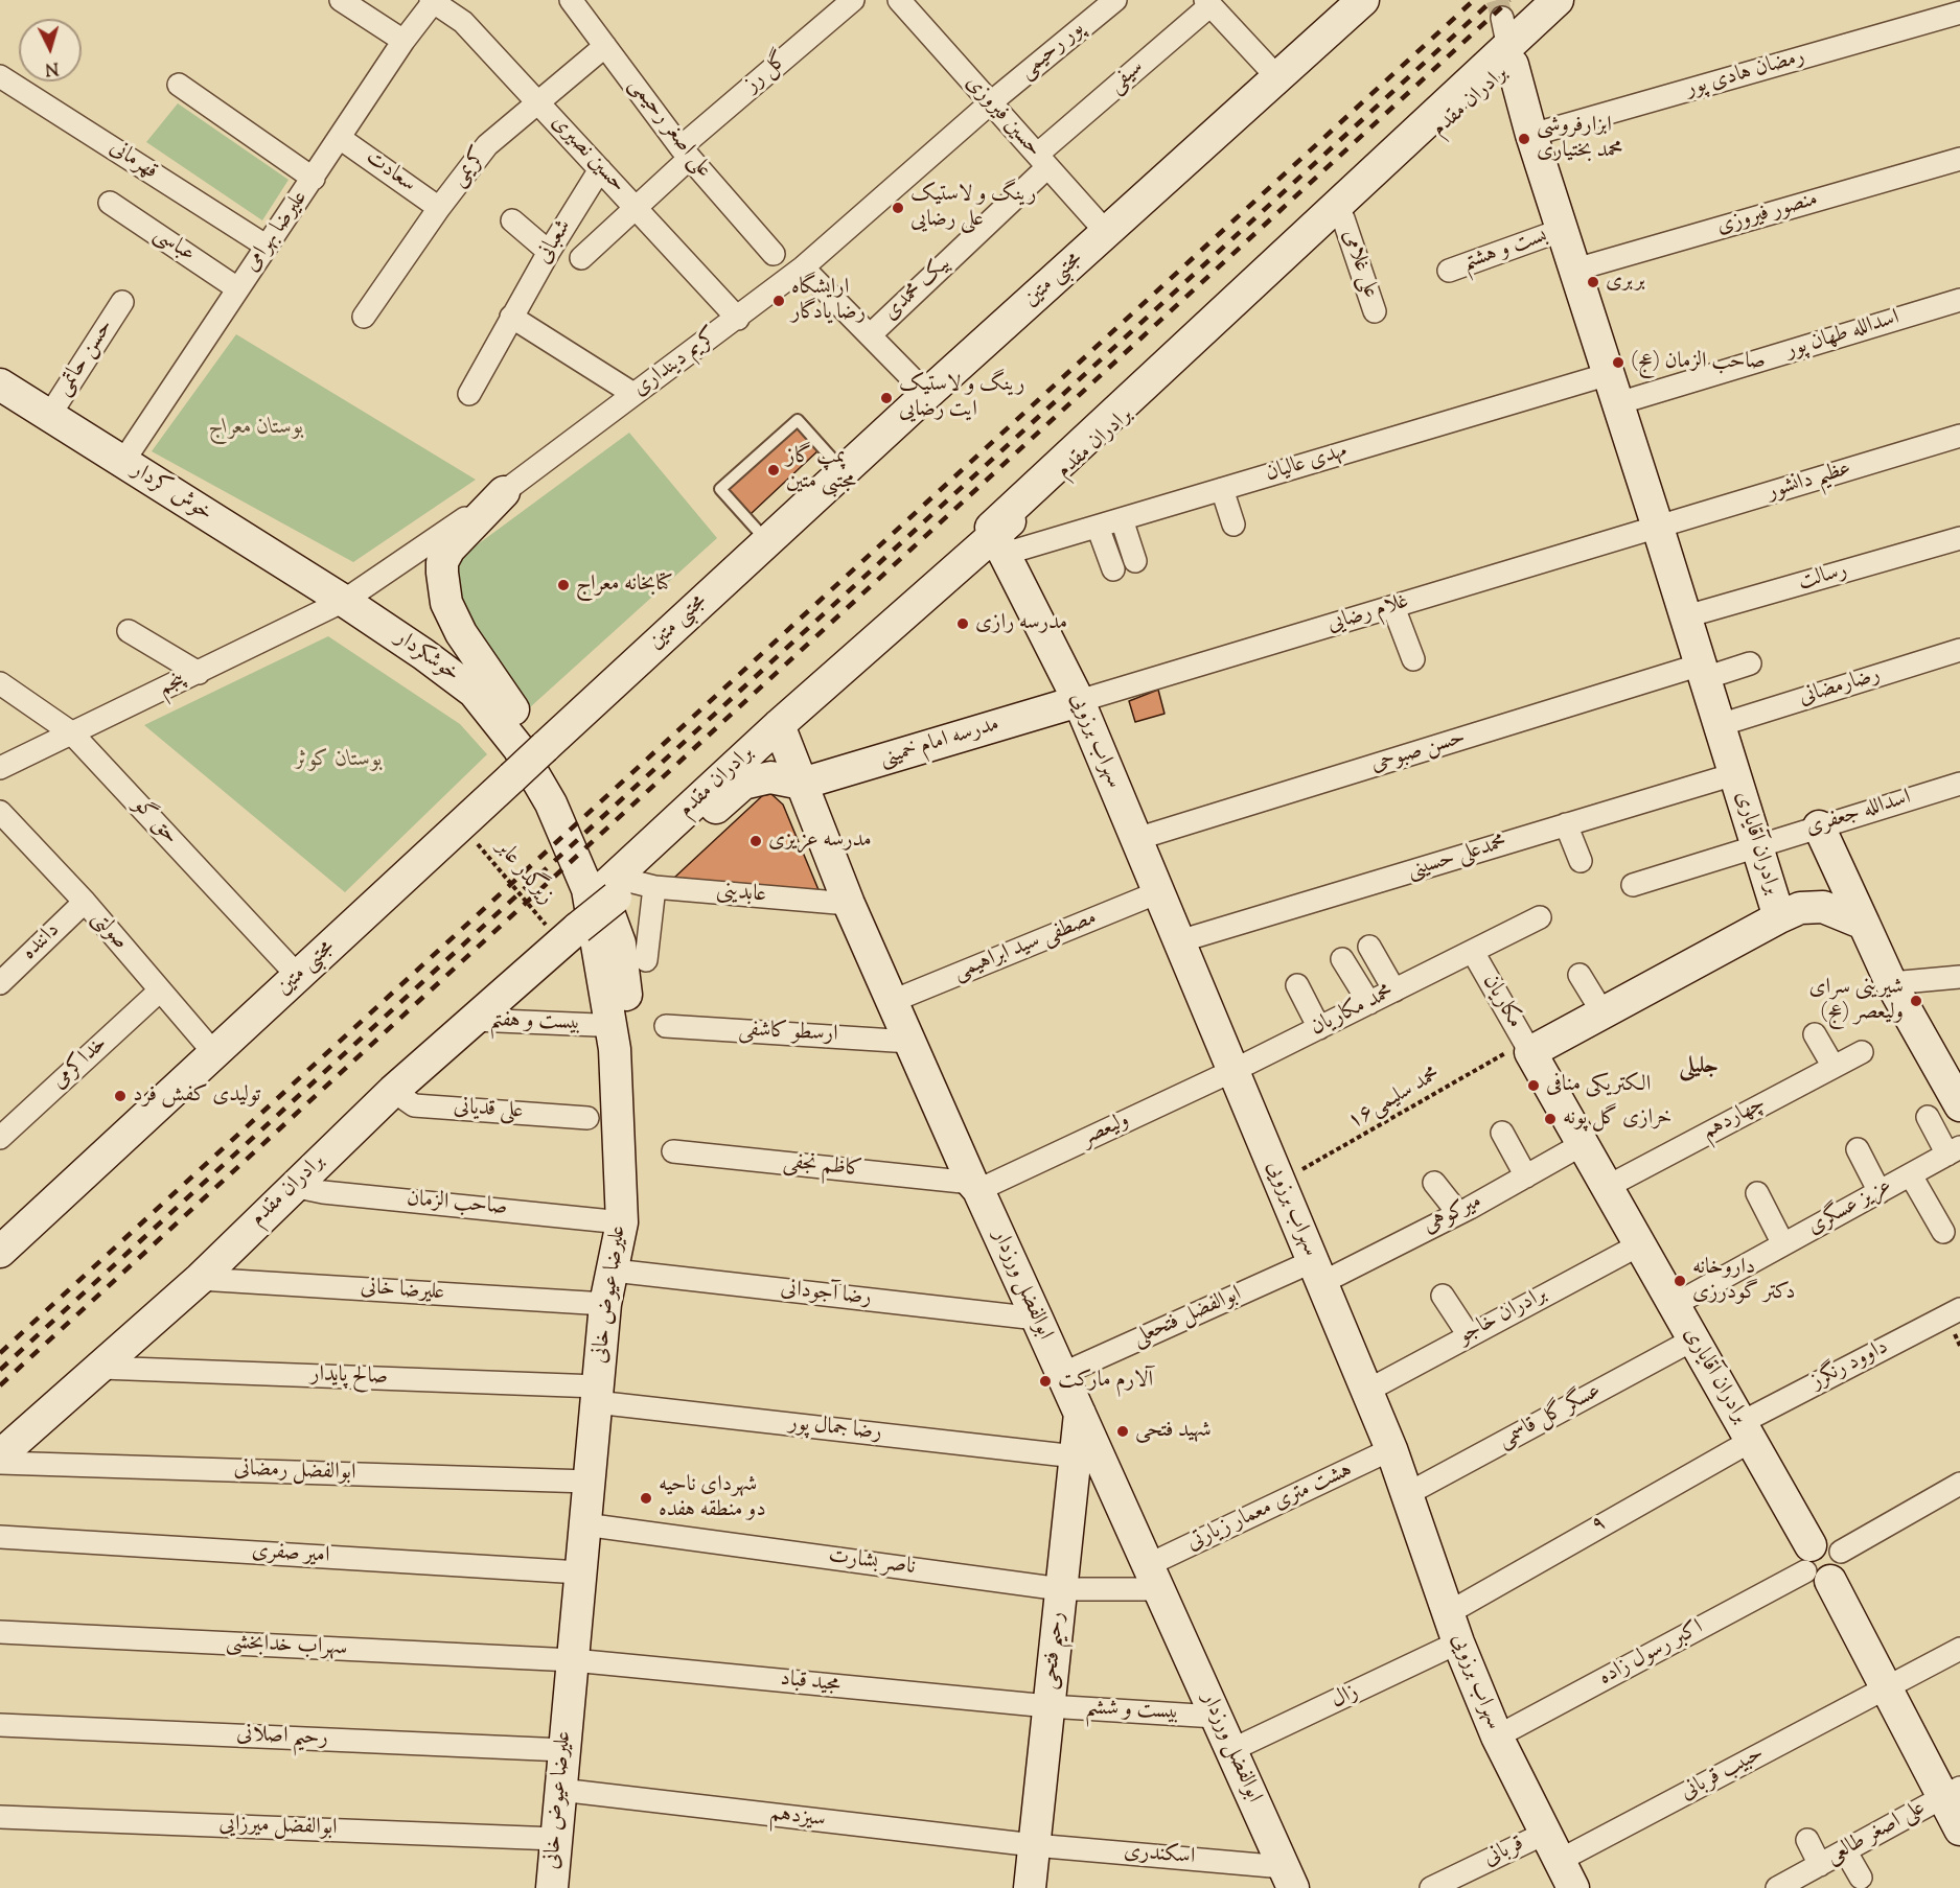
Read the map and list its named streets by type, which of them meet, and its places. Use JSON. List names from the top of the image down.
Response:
{
  "streets": {
    "street": [
      "پور رحیمی",
      "گل رز",
      "رمضان هادی پور",
      "سیفی",
      "برادران مقدم",
      "حسین فیروزی",
      "علی اصغر رحیمی",
      "حسین نصیری",
      "قهرمانی",
      "کریمی",
      "سعادت",
      "منصور فیروزی",
      "علیرضا بهرامی",
      "شعبانی",
      "عباسی",
      "بست و هشتم",
      "علی غلامی",
      "مجتبی متین",
      "بیک محمدی",
      "اسدالله طهان پور",
      "حسن حاتمی",
      "کریم دینداری",
      "مهدی عالیان",
      "عظیم دانشور",
      "خوش کردار",
      "رسالت",
      "غلام رضایی",
      "خوشکردار",
      "پنجم",
      "رضارمضانی",
      "سهراب برزویی",
      "مدرسه امام خمینی",
      "حسن صبوحی",
      "اسدالله جعفری",
      "حق گو",
      "برادران آقایاری",
      "محمدعلی حسینی",
      "عابدینی",
      "صولتی",
      "داننده",
      "مصطفی سید ابراهیمی",
      "مکاریان",
      "محمد مکاریان",
      "بیست و هفتم",
      "ارسطو کاشفی",
      "خداکرمی",
      "علی قدیانی",
      "چهاردهم",
      "ولیعصر",
      "کاظم نجفی",
      "صاحب الزمان",
      "عزیز عسگری",
      "میرکوهی",
      "ابوالفضل ورزدار",
      "علیرضا خانی",
      "علیرضا عیوض خانی",
      "رضا آجودانی",
      "برادران خاجو",
      "ابوالفضل فتحعلی",
      "داوود رنگرز",
      "صالح پایدار",
      "عسگر گل قاسمی",
      "رضا جمال پور",
      "ابوالفضل رمضانی",
      "هشت متری معمار زیارتی",
      "۹",
      "امیر صفری",
      "ناصر بشارت",
      "سهراب خدابخشی",
      "رحیم فتحی",
      "اکبر رسول زاده",
      "مجید قباد",
      "زال",
      "بیست و ششم",
      "رحیم اصلانی",
      "حبیب قربانی",
      "سیزدهم",
      "ابوالفضل میرزایی",
      "علی اصغر طالعی",
      "قربانی",
      "اسکندری"
    ],
    "path": ["زیرگدر عابر", "محمد سلیمی۱۶"]
  },
  "crossings": [
    ["پور رحیمی", "حسین فیروزی"],
    ["پور رحیمی", "کریم دینداری"],
    ["گل رز", "علی اصغر رحیمی"],
    ["گل رز", "حسین نصیری"],
    ["رمضان هادی پور", "برادران آقایاری"],
    ["سیفی", "حسین فیروزی"],
    ["سیفی", "بیک محمدی"],
    ["برادران مقدم", "علی غلامی"],
    ["برادران مقدم", "مهدی عالیان"],
    ["برادران مقدم", "سهراب برزویی"],
    ["برادران مقدم", "مدرسه امام خمینی"],
    ["برادران مقدم", "برادران آقایاری"],
    ["برادران مقدم", "زیرگدر عابر"],
    ["برادران مقدم", "عابدینی"],
    ["برادران مقدم", "بیست و هفتم"],
    ["برادران مقدم", "علی قدیانی"],
    ["برادران مقدم", "صاحب الزمان"],
    ["برادران مقدم", "ابوالفضل ورزدار"],
    ["برادران مقدم", "علیرضا خانی"],
    ["برادران مقدم", "صالح پایدار"],
    ["حسین فیروزی", "مجتبی متین"],
    ["حسین فیروزی", "بیک محمدی"],
    ["حسین فیروزی", "کریم دینداری"],
    ["علی اصغر رحیمی", "کریمی"],
    ["حسین نصیری", "کریمی"],
    ["حسین نصیری", "علیرضا بهرامی"],
    ["حسین نصیری", "شعبانی"],
    ["حسین نصیری", "کریم دینداری"],
    ["قهرمانی", "علیرضا بهرامی"],
    ["کریمی", "سعادت"],
    ["سعادت", "علیرضا بهرامی"],
    ["منصور فیروزی", "برادران آقایاری"],
    ["علیرضا بهرامی", "عباسی"],
    ["علیرضا بهرامی", "خوش کردار"],
    ["بست و هشتم", "برادران آقایاری"],
    ["مجتبی متین", "حق گو"],
    ["مجتبی متین", "زیرگدر عابر"],
    ["مجتبی متین", "صولتی"],
    ["اسدالله طهان پور", "مهدی عالیان"],
    ["اسدالله طهان پور", "برادران آقایاری"],
    ["حسن حاتمی", "خوش کردار"],
    ["کریم دینداری", "خوش کردار"],
    ["کریم دینداری", "خوشکردار"],
    ["کریم دینداری", "پنجم"],
    ["مهدی عالیان", "سهراب برزویی"],
    ["مهدی عالیان", "برادران آقایاری"],
    ["عظیم دانشور", "غلام رضایی"],
    ["عظیم دانشور", "برادران آقایاری"],
    ["خوش کردار", "خوشکردار"],
    ["خوش کردار", "پنجم"],
    ["رسالت", "برادران آقایاری"],
    ["غلام رضایی", "سهراب برزویی"],
    ["غلام رضایی", "مدرسه امام خمینی"],
    ["غلام رضایی", "برادران آقایاری"],
    ["خوشکردار", "پنجم"],
    ["خوشکردار", "علیرضا عیوض خانی"],
    ["پنجم", "حق گو"],
    ["رضارمضانی", "برادران آقایاری"],
    ["سهراب برزویی", "مدرسه امام خمینی"],
    ["سهراب برزویی", "حسن صبوحی"],
    ["سهراب برزویی", "محمدعلی حسینی"],
    ["سهراب برزویی", "مصطفی سید ابراهیمی"],
    ["سهراب برزویی", "محمد مکاریان"],
    ["سهراب برزویی", "محمد سلیمی۱۶"],
    ["سهراب برزویی", "ولیعصر"],
    ["سهراب برزویی", "میرکوهی"],
    ["سهراب برزویی", "برادران خاجو"],
    ["سهراب برزویی", "ابوالفضل فتحعلی"],
    ["سهراب برزویی", "عسگر گل قاسمی"],
    ["سهراب برزویی", "هشت متری معمار زیارتی"],
    ["سهراب برزویی", "۹"],
    ["سهراب برزویی", "اکبر رسول زاده"],
    ["سهراب برزویی", "زال"],
    ["سهراب برزویی", "حبیب قربانی"],
    ["سهراب برزویی", "قربانی"],
    ["مدرسه امام خمینی", "ابوالفضل ورزدار"],
    ["حسن صبوحی", "برادران آقایاری"],
    ["اسدالله جعفری", "برادران آقایاری"],
    ["برادران آقایاری", "محمدعلی حسینی"],
    ["برادران آقایاری", "مکاریان"],
    ["برادران آقایاری", "محمد سلیمی۱۶"],
    ["برادران آقایاری", "چهاردهم"],
    ["برادران آقایاری", "عزیز عسگری"],
    ["برادران آقایاری", "میرکوهی"],
    ["برادران آقایاری", "برادران خاجو"],
    ["برادران آقایاری", "داوود رنگرز"],
    ["برادران آقایاری", "عسگر گل قاسمی"],
    ["برادران آقایاری", "۹"],
    ["برادران آقایاری", "اکبر رسول زاده"],
    ["برادران آقایاری", "حبیب قربانی"],
    ["برادران آقایاری", "علی اصغر طالعی"],
    ["عابدینی", "ابوالفضل ورزدار"],
    ["صولتی", "داننده"],
    ["صولتی", "خداکرمی"],
    ["مصطفی سید ابراهیمی", "ابوالفضل ورزدار"],
    ["مکاریان", "محمد مکاریان"],
    ["مکاریان", "محمد سلیمی۱۶"],
    ["محمد مکاریان", "ولیعصر"],
    ["ارسطو کاشفی", "ابوالفضل ورزدار"],
    ["ولیعصر", "کاظم نجفی"],
    ["ولیعصر", "ابوالفضل ورزدار"],
    ["کاظم نجفی", "ابوالفضل ورزدار"],
    ["صاحب الزمان", "علیرضا عیوض خانی"],
    ["میرکوهی", "ابوالفضل فتحعلی"],
    ["ابوالفضل ورزدار", "رضا آجودانی"],
    ["ابوالفضل ورزدار", "ابوالفضل فتحعلی"],
    ["ابوالفضل ورزدار", "هشت متری معمار زیارتی"],
    ["ابوالفضل ورزدار", "ناصر بشارت"],
    ["ابوالفضل ورزدار", "رحیم فتحی"],
    ["ابوالفضل ورزدار", "زال"],
    ["ابوالفضل ورزدار", "بیست و ششم"],
    ["ابوالفضل ورزدار", "اسکندری"],
    ["علیرضا خانی", "علیرضا عیوض خانی"],
    ["علیرضا عیوض خانی", "رضا آجودانی"],
    ["علیرضا عیوض خانی", "صالح پایدار"],
    ["علیرضا عیوض خانی", "رضا جمال پور"],
    ["علیرضا عیوض خانی", "ابوالفضل رمضانی"],
    ["علیرضا عیوض خانی", "امیر صفری"],
    ["علیرضا عیوض خانی", "ناصر بشارت"],
    ["علیرضا عیوض خانی", "سهراب خدابخشی"],
    ["علیرضا عیوض خانی", "مجید قباد"],
    ["علیرضا عیوض خانی", "رحیم اصلانی"],
    ["علیرضا عیوض خانی", "سیزدهم"],
    ["علیرضا عیوض خانی", "ابوالفضل میرزایی"],
    ["داوود رنگرز", "۹"],
    ["صالح پایدار", "رضا جمال پور"],
    ["رضا جمال پور", "رحیم فتحی"],
    ["هشت متری معمار زیارتی", "ناصر بشارت"],
    ["ناصر بشارت", "رحیم فتحی"],
    ["سهراب خدابخشی", "مجید قباد"],
    ["رحیم فتحی", "مجید قباد"],
    ["رحیم فتحی", "بیست و ششم"],
    ["رحیم فتحی", "سیزدهم"],
    ["رحیم فتحی", "اسکندری"],
    ["مجید قباد", "بیست و ششم"],
    ["حبیب قربانی", "قربانی"],
    ["سیزدهم", "اسکندری"]
  ],
  "districts": ["جلیلی"],
  "parks": ["بوستان معراج", "بوستان کوثر"],
  "places": [
    "ابزارفروشی محمد بختیاری",
    "رینگ و لاستیک علی رضایی",
    "بربری",
    "ارایشگاه رضا یادگار",
    "صاحب الزمان (عج)",
    "رینگ و لاستیک ایت رضایی",
    "پمپ گاز مجتبی متین",
    "کتابخانه معراج",
    "مدرسه رازی",
    "مدرسه عزیزی",
    "شیرینی سرای ولیعصر (عج)",
    "الکتریکی منافی",
    "تولیدی کفش فرد",
    "خرازی گل پونه",
    "داروخانه دکتر گودرزی",
    "آلارم مارکت",
    "شهید فتحی",
    "شهردای ناحیه دو منطقه هفده"
  ],
  "north": "bottom"
}
